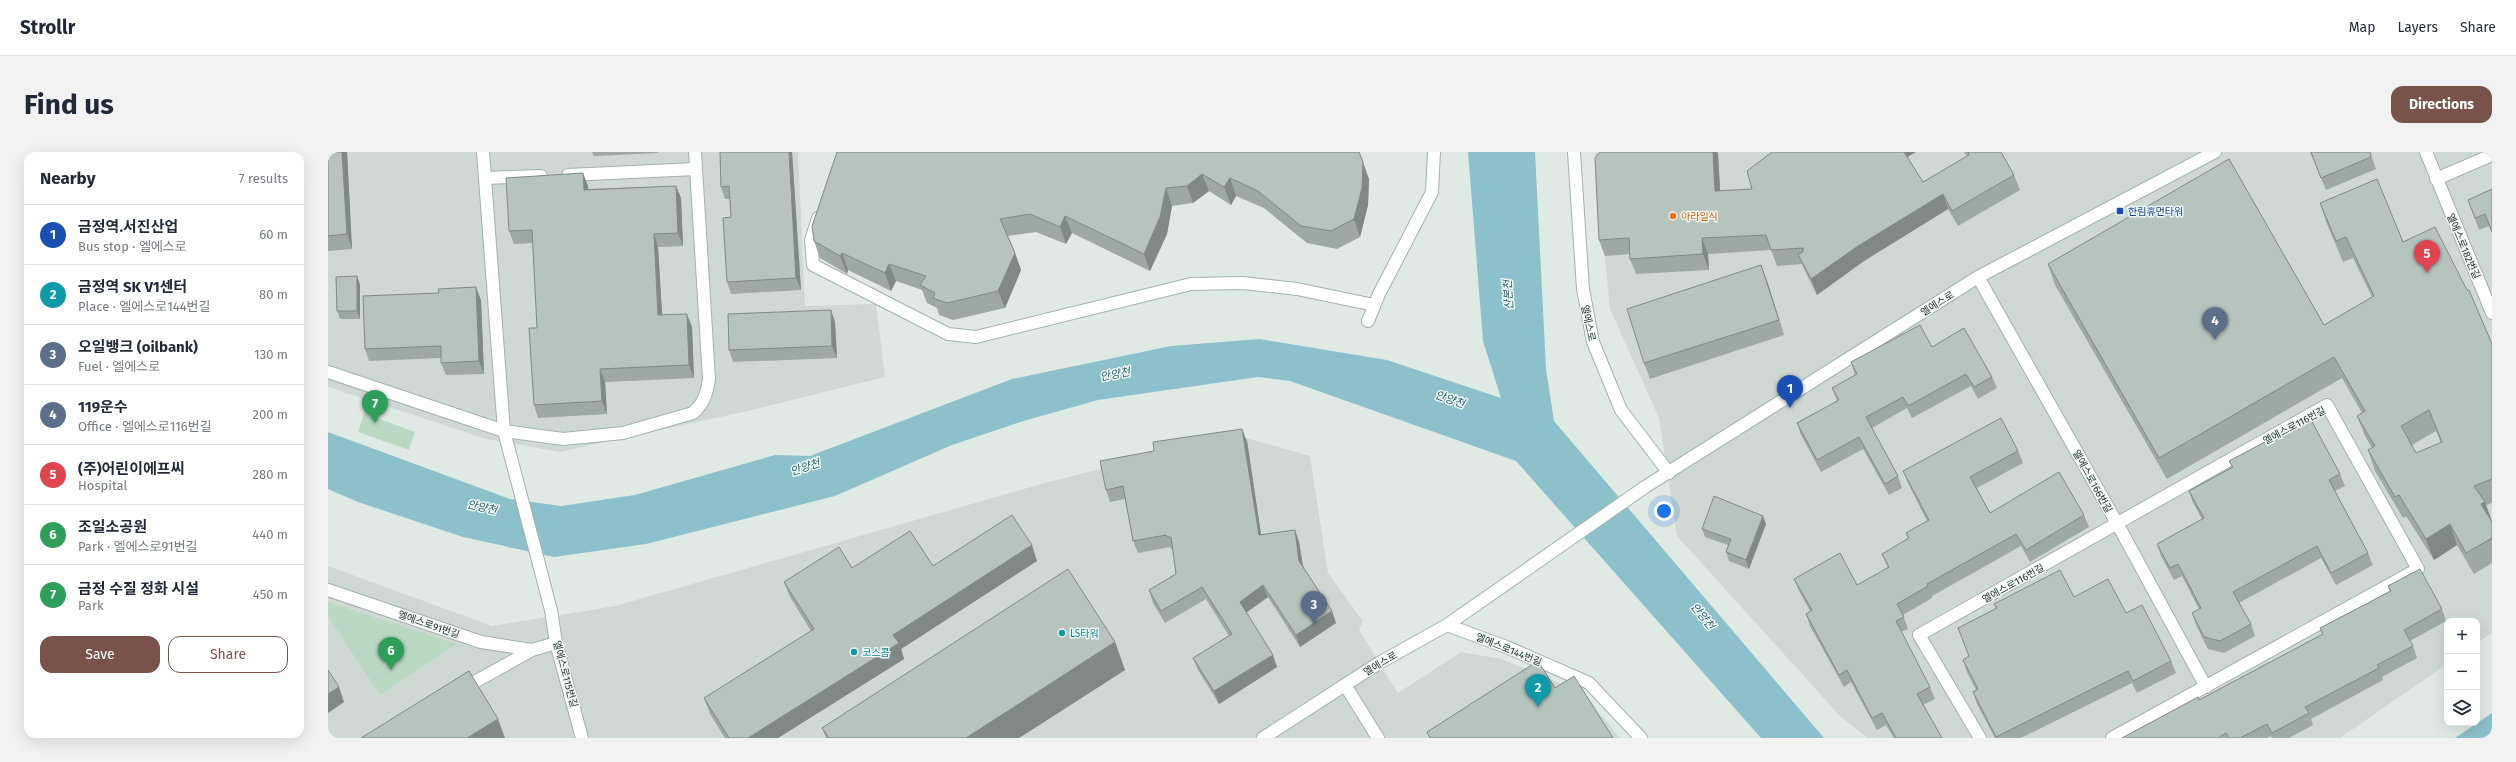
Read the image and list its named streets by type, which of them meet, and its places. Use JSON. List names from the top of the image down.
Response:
{
  "streets": {
    "street": [
      "엘에스로182번길",
      "엘에스로",
      "엘에스로116번길",
      "엘에스로166번길",
      "엘에스로91번길",
      "엘에스로144번길",
      "엘에스로115번길"
    ]
  },
  "crossings": [
    ["엘에스로", "엘에스로166번길"],
    ["엘에스로", "엘에스로144번길"],
    ["엘에스로116번길", "엘에스로166번길"],
    ["엘에스로91번길", "엘에스로115번길"]
  ],
  "water": ["산본천", "안양천"],
  "places": {
    "transit": ["한림휴먼타워"],
    "other": ["아라일식", "LS타워", "코스콤"]
  },
  "page": {
    "header": "Strollr",
    "nav": ["Map", "Layers", "Share"],
    "buttons": [
      "Directions",
      ["Save", "Share"]
    ],
    "title": "Find us",
    "heading": ["Nearby", "7 results"],
    "list": [
      {
        "mark": "1",
        "name": "금정역.서진산업",
        "note": "Bus stop · 엘에스로",
        "value": "60 m"
      },
      {
        "mark": "2",
        "name": "금정역 SK V1센터",
        "note": "Place · 엘에스로144번길",
        "value": "80 m"
      },
      {
        "mark": "3",
        "name": "오일뱅크 (oilbank)",
        "note": "Fuel · 엘에스로",
        "value": "130 m"
      },
      {
        "mark": "4",
        "name": "119운수",
        "note": "Office · 엘에스로116번길",
        "value": "200 m"
      },
      {
        "mark": "5",
        "name": "(주)어린이에프씨",
        "note": "Hospital",
        "value": "280 m"
      },
      {
        "mark": "6",
        "name": "조일소공원",
        "note": "Park · 엘에스로91번길",
        "value": "440 m"
      },
      {
        "mark": "7",
        "name": "금정 수질 정화 시설",
        "note": "Park",
        "value": "450 m"
      }
    ],
    "pins": [
      "5",
      "4",
      "1",
      "7",
      "3",
      "6",
      "2"
    ],
    "map_buttons": ["+", "−"]
  }
}
